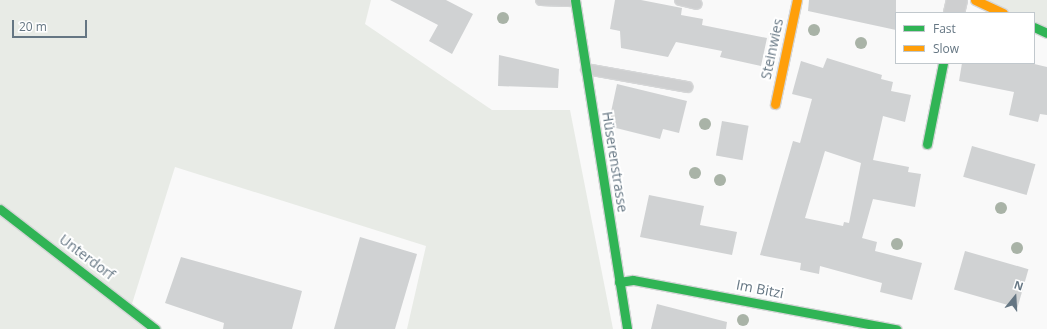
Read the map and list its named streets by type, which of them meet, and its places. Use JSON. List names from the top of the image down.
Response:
{
  "streets": {
    "street": [
      "Steinwies",
      "Hüserenstrasse",
      "Unterdorf",
      "Im Bitzi"
    ]
  },
  "crossings": [
    ["Hüserenstrasse", "Im Bitzi"]
  ],
  "legend": ["Fast", "Slow"],
  "scale_bar": "20 m",
  "north": "top"
}
